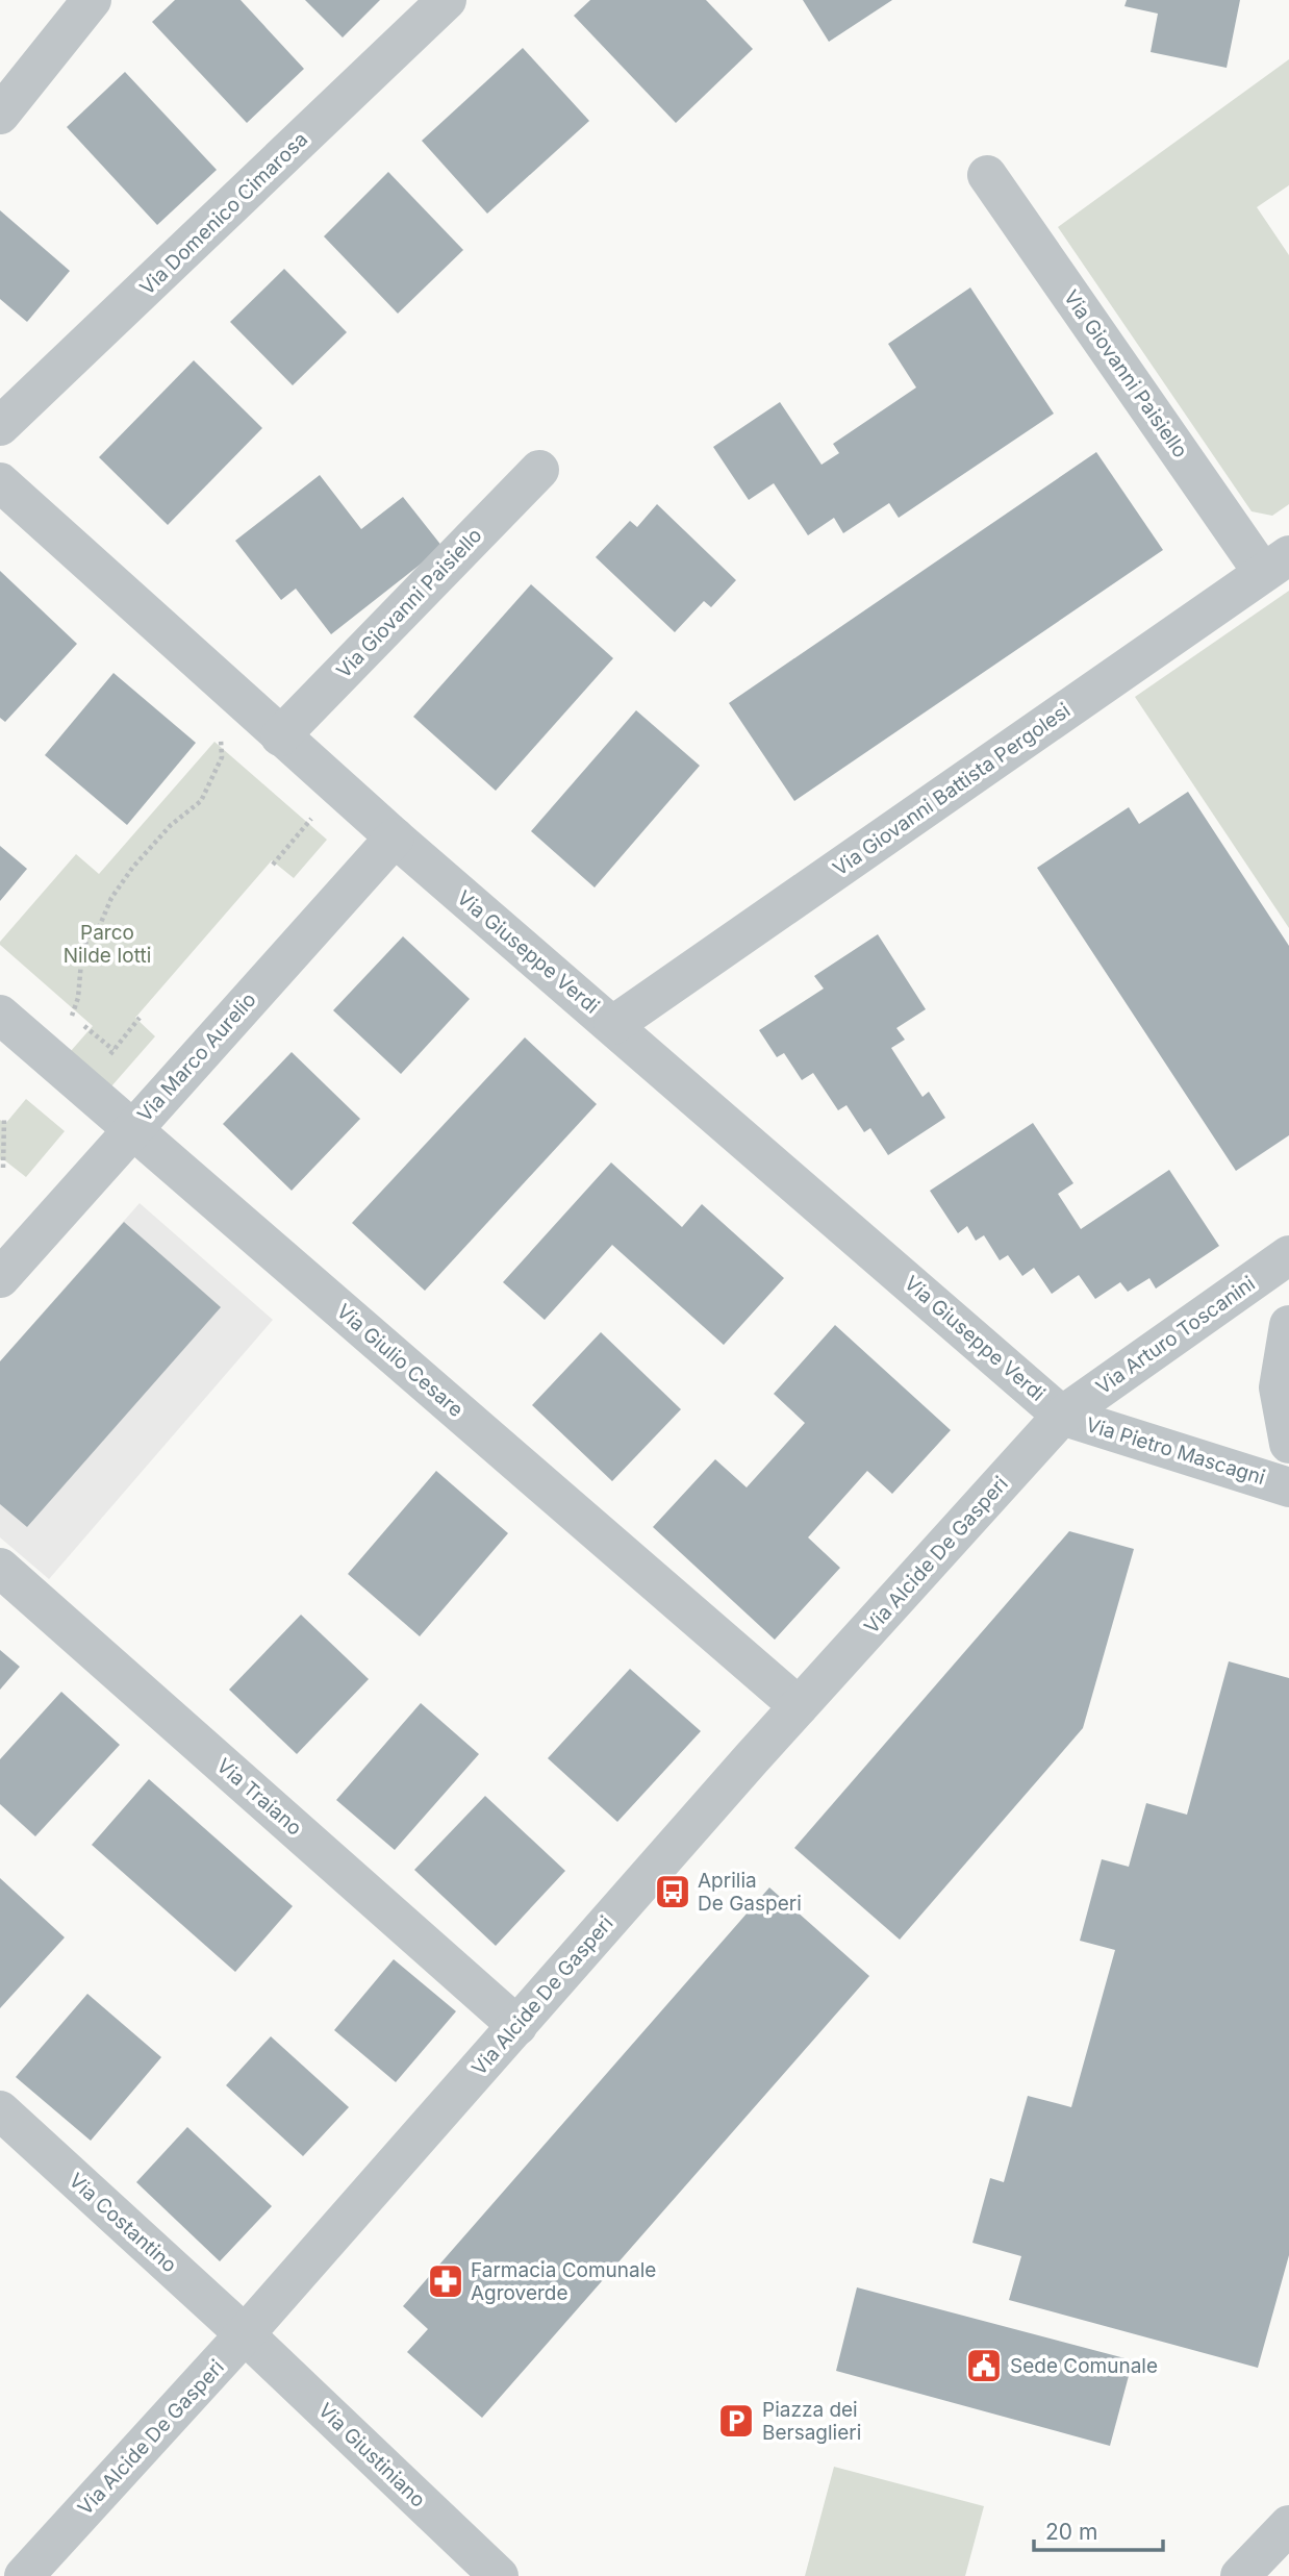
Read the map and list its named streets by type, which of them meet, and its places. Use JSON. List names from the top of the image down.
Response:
{
  "streets": {
    "street": [
      "Via Domenico Cimarosa",
      "Via Giovanni Paisiello",
      "Via Giovanni Battista Pergolesi",
      "Via Giuseppe Verdi",
      "Via Marco Aurelio",
      "Via Arturo Toscanini",
      "Via Giulio Cesare",
      "Via Pietro Mascagni",
      "Via Alcide De Gasperi",
      "Via Traiano",
      "Via Costantino",
      "Via Giustiniano"
    ]
  },
  "crossings": [
    ["Via Giovanni Paisiello", "Via Giovanni Battista Pergolesi"],
    ["Via Giovanni Paisiello", "Via Giuseppe Verdi"],
    ["Via Giovanni Battista Pergolesi", "Via Giuseppe Verdi"],
    ["Via Giuseppe Verdi", "Via Marco Aurelio"],
    ["Via Giuseppe Verdi", "Via Arturo Toscanini"],
    ["Via Giuseppe Verdi", "Via Pietro Mascagni"],
    ["Via Giuseppe Verdi", "Via Alcide De Gasperi"],
    ["Via Marco Aurelio", "Via Giulio Cesare"],
    ["Via Arturo Toscanini", "Via Pietro Mascagni"],
    ["Via Arturo Toscanini", "Via Alcide De Gasperi"],
    ["Via Giulio Cesare", "Via Alcide De Gasperi"],
    ["Via Pietro Mascagni", "Via Alcide De Gasperi"],
    ["Via Alcide De Gasperi", "Via Traiano"],
    ["Via Alcide De Gasperi", "Via Costantino"],
    ["Via Alcide De Gasperi", "Via Giustiniano"],
    ["Via Costantino", "Via Giustiniano"]
  ],
  "parks": ["Parco Nilde Iotti"],
  "places": {
    "bus stop": ["Aprilia De Gasperi"],
    "pharmacy": ["Farmacia Comunale Agroverde"],
    "public building": ["Sede Comunale"],
    "parking": ["Piazza dei Bersaglieri"]
  },
  "scale_bar": "20 m"
}
